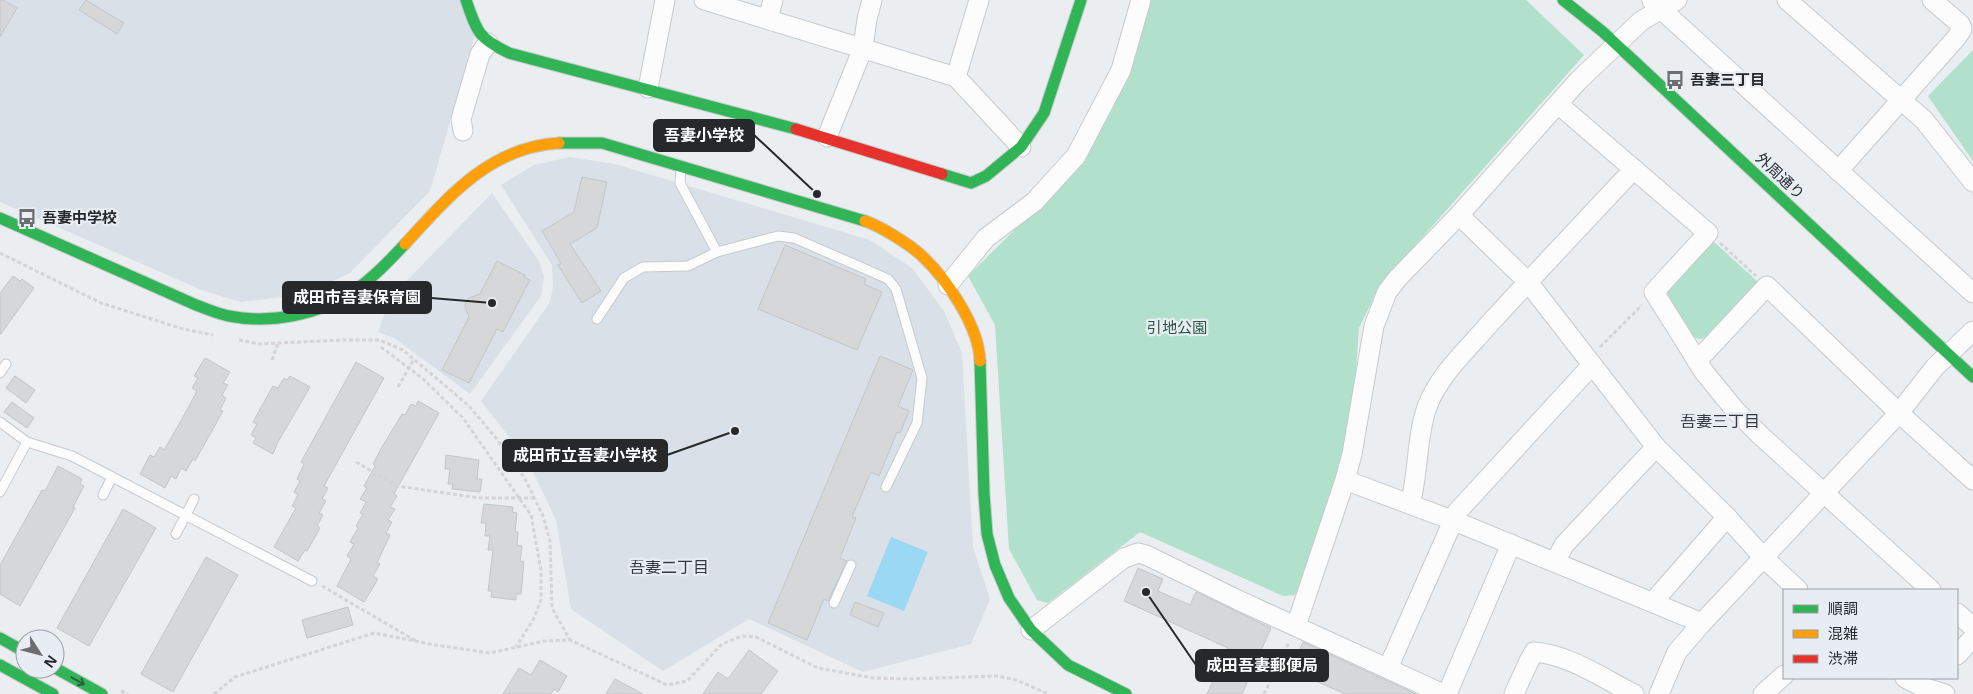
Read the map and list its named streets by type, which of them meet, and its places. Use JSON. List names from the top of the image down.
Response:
{
  "streets": {
    "street": ["外周通り"]
  },
  "districts": ["吾妻三丁目", "吾妻二丁目"],
  "parks": ["引地公園"],
  "places": {
    "bus stop": ["吾妻三丁目", "吾妻中学校"],
    "other": [
      "吾妻小学校",
      "成田市吾妻保育園",
      "成田市立吾妻小学校",
      "成田吾妻郵便局"
    ]
  },
  "legend": ["順調", "混雑", "渋滞"],
  "north": "bottom right"
}
